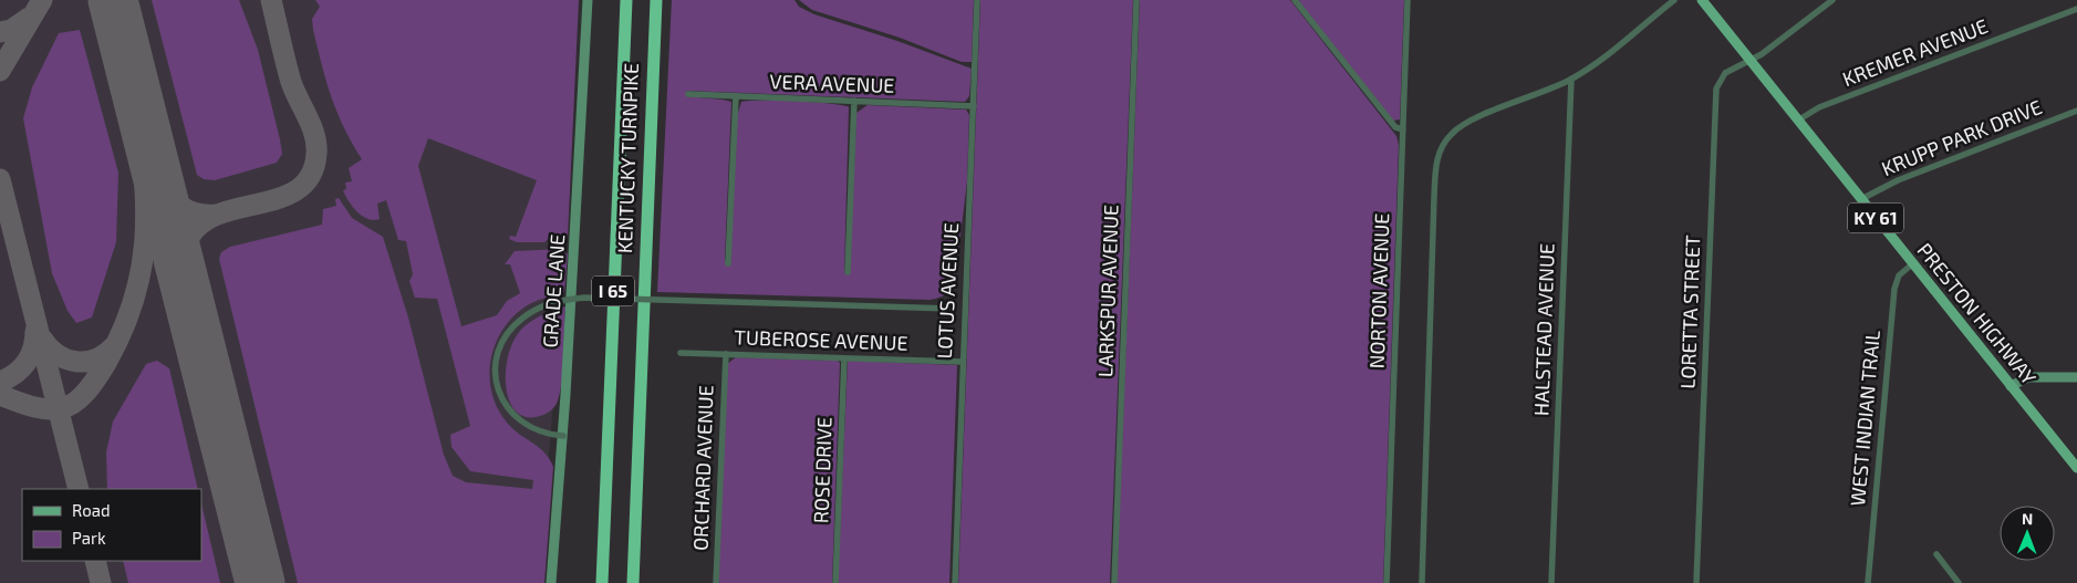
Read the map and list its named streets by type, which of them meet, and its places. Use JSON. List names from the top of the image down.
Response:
{
  "streets": {
    "highway": ["KENTUCKY TURNPIKE", "I 65"],
    "main road": ["KY 61", "GRADE LANE", "PRESTON HIGHWAY"],
    "street": [
      "KREMER AVENUE",
      "VERA AVENUE",
      "KRUPP PARK DRIVE",
      "LOTUS AVENUE",
      "LARKSPUR AVENUE",
      "NORTON AVENUE",
      "LORETTA STREET",
      "HALSTEAD AVENUE",
      "TUBEROSE AVENUE",
      "WEST INDIAN TRAIL",
      "ORCHARD AVENUE",
      "ROSE DRIVE"
    ]
  },
  "crossings": [
    ["KREMER AVENUE", "PRESTON HIGHWAY"],
    ["VERA AVENUE", "LOTUS AVENUE"],
    ["KRUPP PARK DRIVE", "PRESTON HIGHWAY"],
    ["LOTUS AVENUE", "TUBEROSE AVENUE"],
    ["LORETTA STREET", "PRESTON HIGHWAY"],
    ["PRESTON HIGHWAY", "WEST INDIAN TRAIL"],
    ["TUBEROSE AVENUE", "ORCHARD AVENUE"],
    ["TUBEROSE AVENUE", "ROSE DRIVE"]
  ],
  "legend": ["Road", "Park"],
  "north": "top"
}
